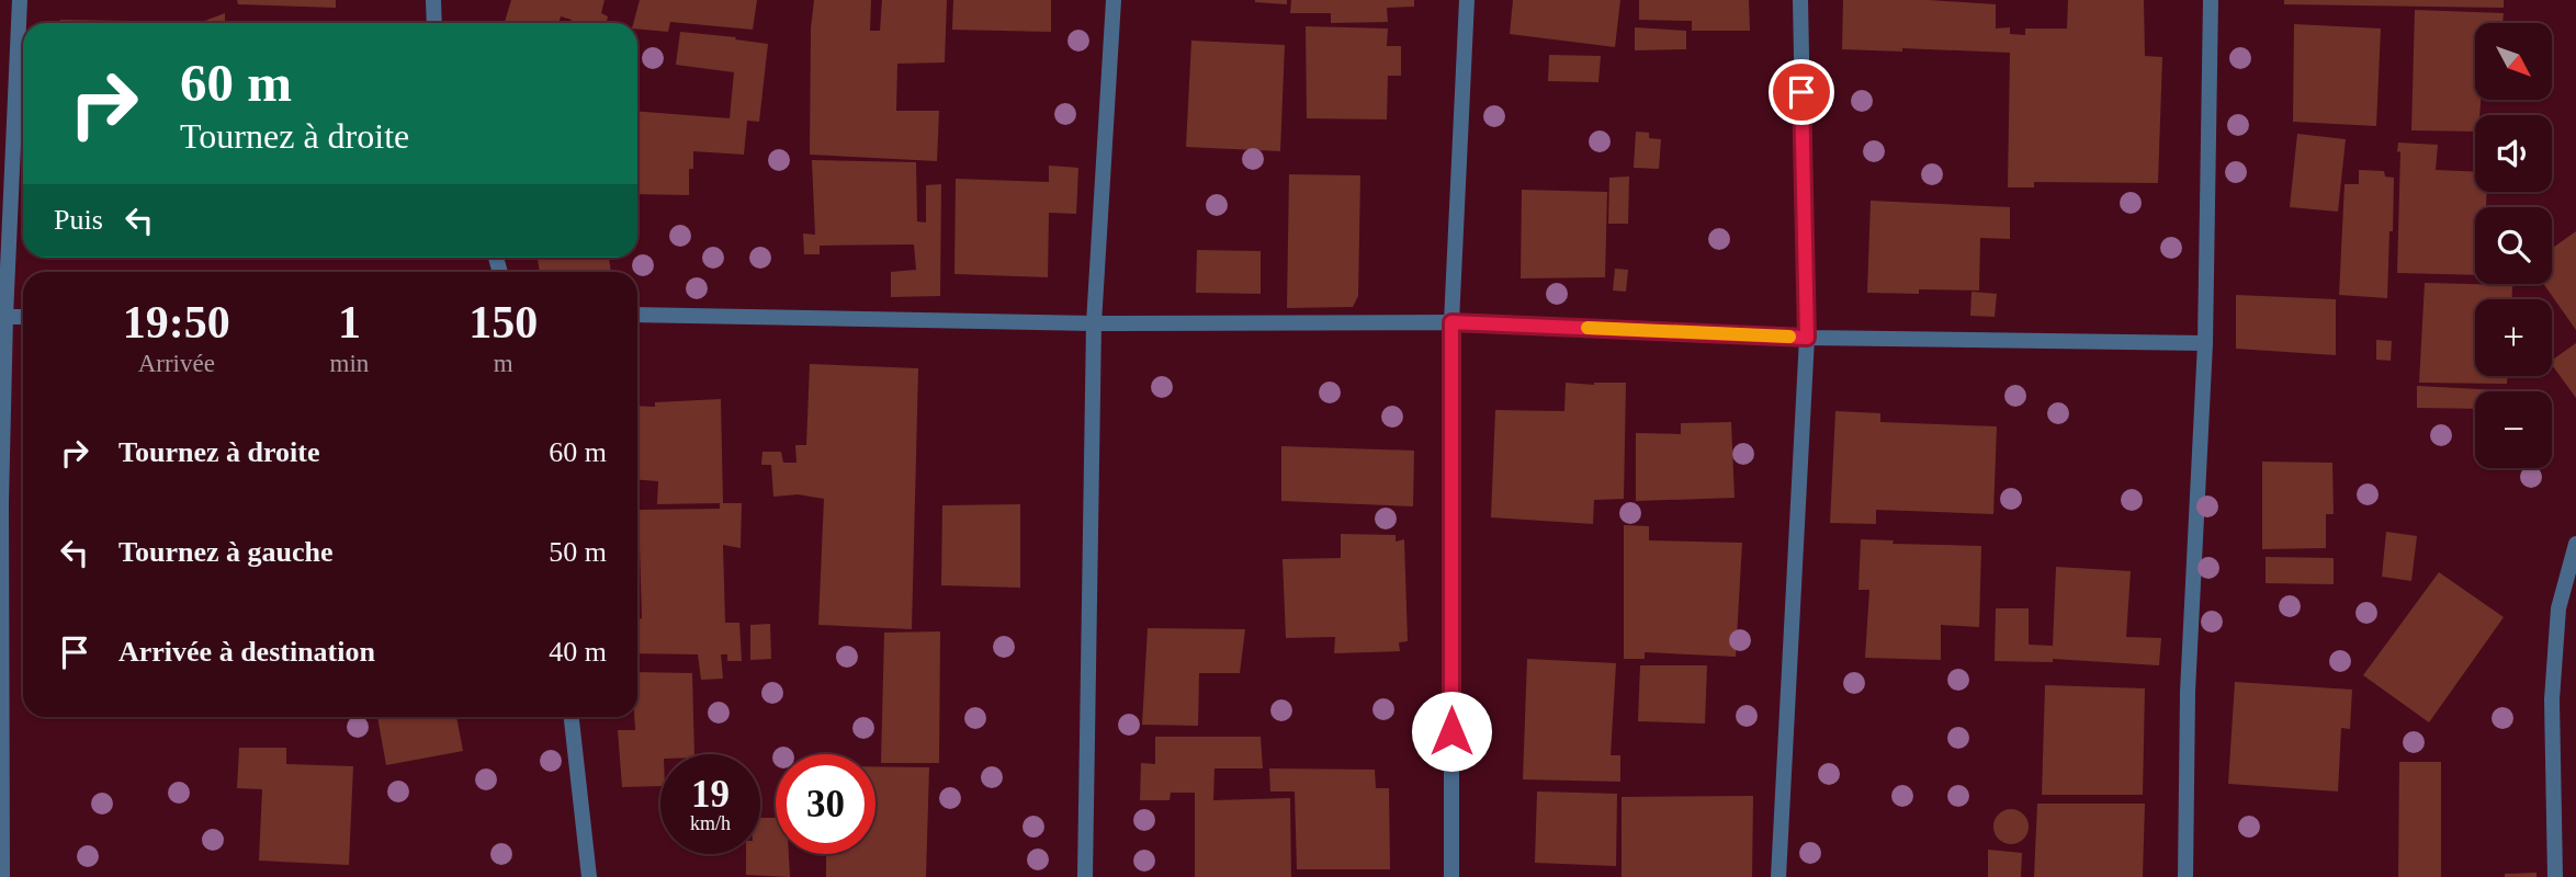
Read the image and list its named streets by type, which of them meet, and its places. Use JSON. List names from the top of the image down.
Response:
{
  "north": "bottom right",
  "page": {
    "map_buttons": ["+", "−"],
    "turn": ["60 m", "Tournez à droite"],
    "then": "Puis",
    "eta": [
      "19:50",
      "Arrivée",
      "1",
      "min",
      "150",
      "m"
    ],
    "list": [
      {
        "name": "Tournez à droite",
        "value": "60 m"
      },
      {
        "name": "Tournez à gauche",
        "value": "50 m"
      },
      {
        "name": "Arrivée à destination",
        "value": "40 m"
      }
    ],
    "speed": "19 km/h",
    "limit": "30"
  }
}
